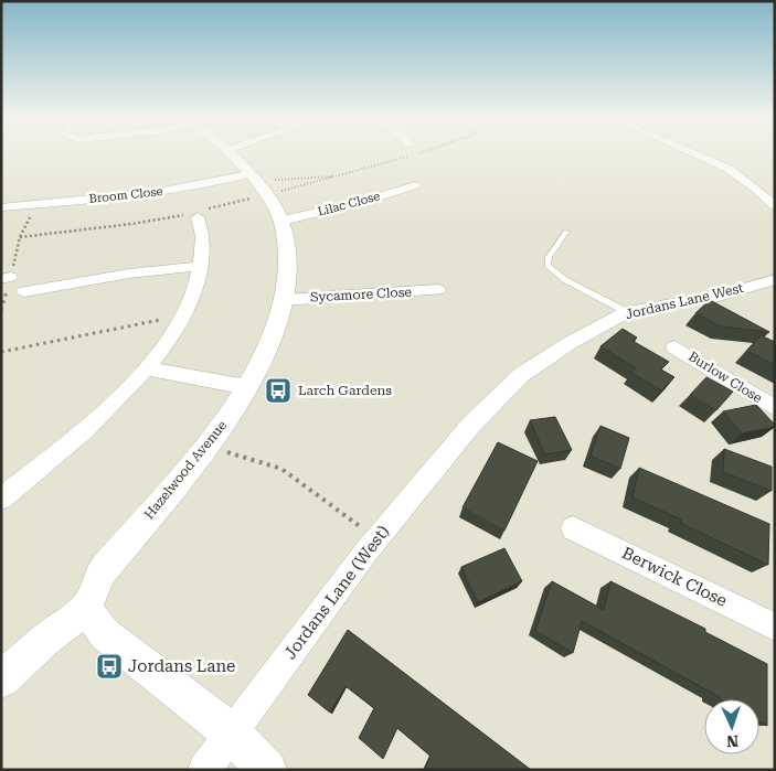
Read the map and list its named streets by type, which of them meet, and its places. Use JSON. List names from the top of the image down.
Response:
{
  "streets": {
    "street": [
      "Broom Close",
      "Lilac Close",
      "Sycamore Close",
      "Jordans Lane West",
      "Burlow Close",
      "Hazelwood Avenue",
      "Berwick Close",
      "Jordans Lane (West)"
    ]
  },
  "crossings": [
    ["Broom Close", "Hazelwood Avenue"],
    ["Lilac Close", "Hazelwood Avenue"],
    ["Sycamore Close", "Hazelwood Avenue"],
    ["Jordans Lane West", "Jordans Lane (West)"]
  ],
  "places": {
    "bus stop": ["Larch Gardens", "Jordans Lane"]
  },
  "north": "bottom"
}
